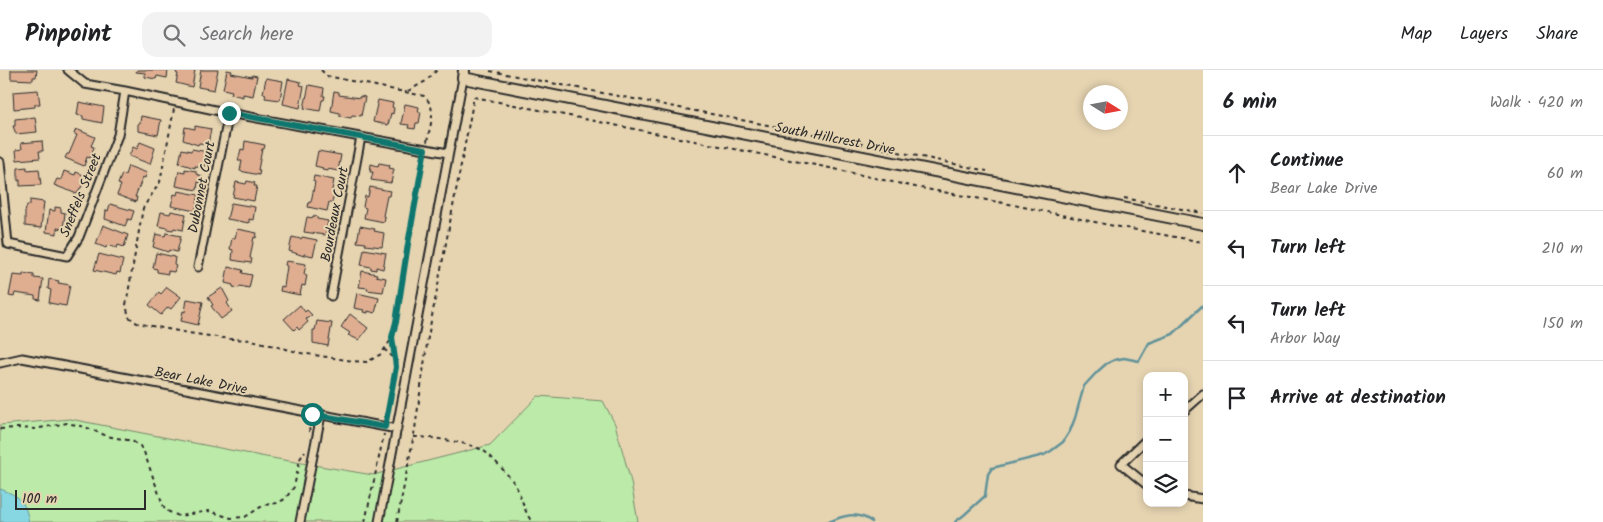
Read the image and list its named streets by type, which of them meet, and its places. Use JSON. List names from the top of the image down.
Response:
{
  "streets": {
    "street": [
      "South Hillcrest Drive",
      "Dubonnet Court",
      "Sneffels Street",
      "Bourdeaux Court",
      "Bear Lake Drive"
    ]
  },
  "scale_bar": "100 m",
  "north": "right",
  "page": {
    "header": "Pinpoint",
    "search": "Search here",
    "nav": ["Map", "Layers", "Share"],
    "heading": ["6 min", "Walk · 420 m"],
    "list": [
      ["Continue", "Bear Lake Drive", "60 m"],
      ["Turn left", "210 m"],
      ["Turn left", "Arbor Way", "150 m"],
      "Arrive at destination"
    ],
    "map_buttons": ["+", "−"],
    "scale": "100 m"
  }
}
